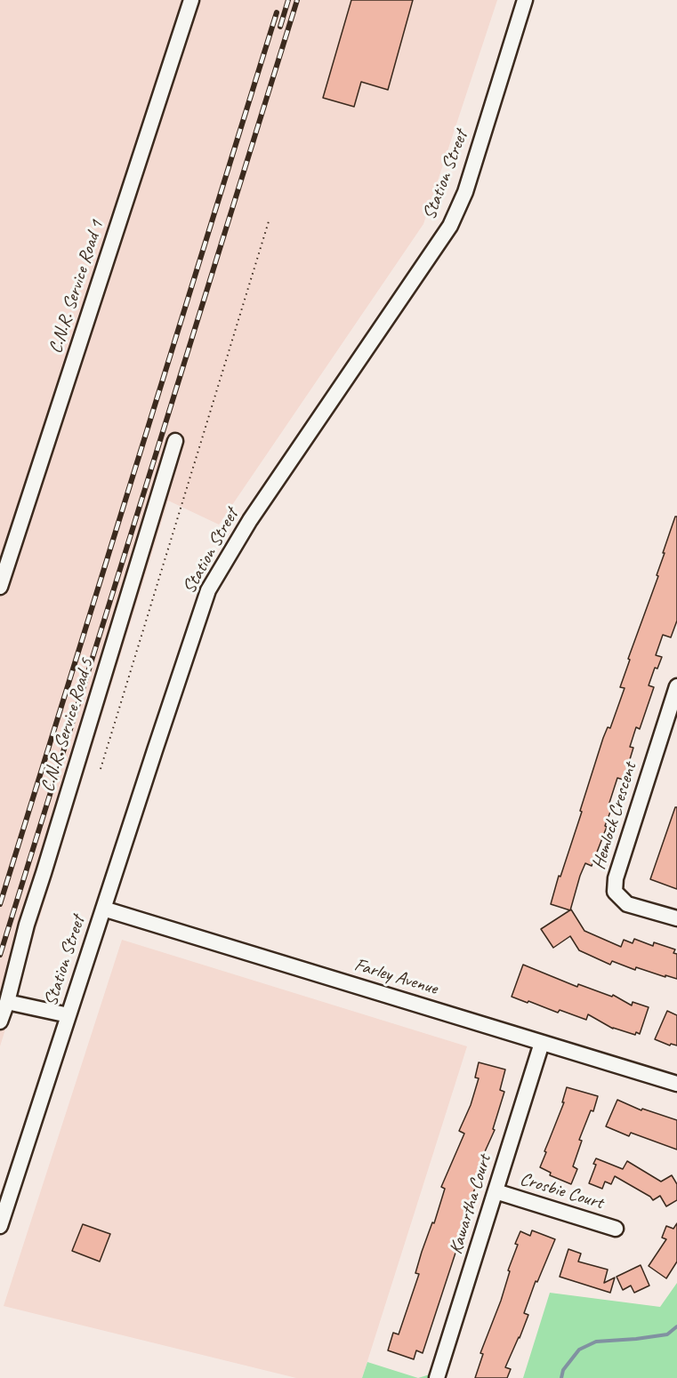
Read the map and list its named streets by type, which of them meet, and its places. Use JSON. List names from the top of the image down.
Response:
{
  "streets": {
    "street": [
      "Station Street",
      "C.N.R. Service Road 1",
      "C.N.R. Service Road 5",
      "Hemlock Crescent",
      "Farley Avenue",
      "Crosbie Court",
      "Kawartha Court"
    ]
  },
  "crossings": [
    ["Station Street", "Farley Avenue"],
    ["Farley Avenue", "Kawartha Court"],
    ["Crosbie Court", "Kawartha Court"]
  ]
}
